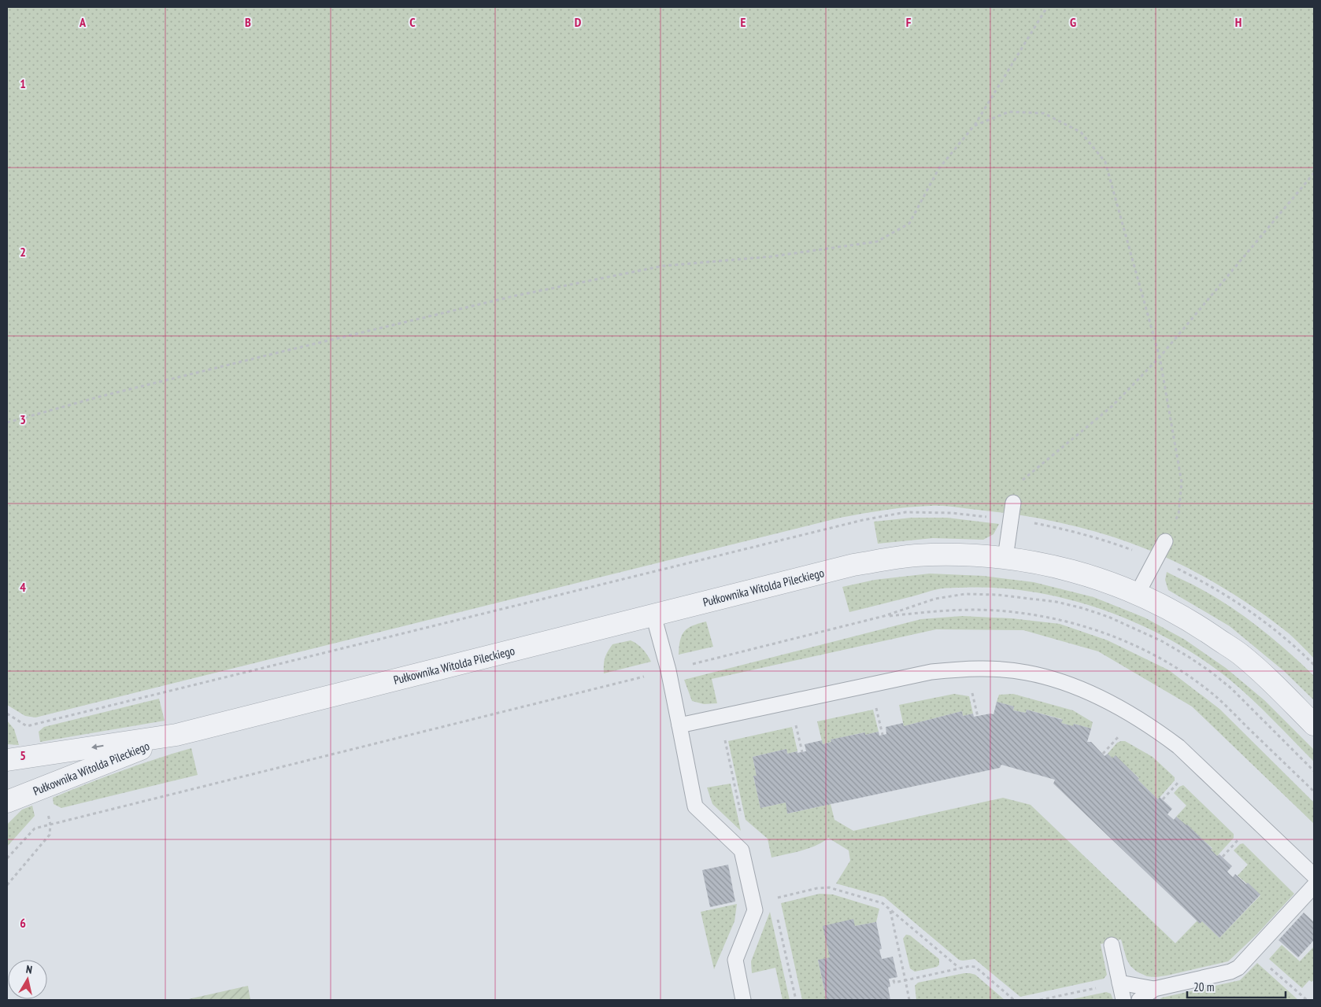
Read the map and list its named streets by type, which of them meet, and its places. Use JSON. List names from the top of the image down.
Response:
{
  "streets": {
    "street": ["Pułkownika Witolda Pileckiego"]
  },
  "scale_bar": "20 m",
  "north": "top",
  "grid": {
    "columns": [
      "A",
      "B",
      "C",
      "D",
      "E",
      "F",
      "G",
      "H"
    ],
    "rows": [
      "1",
      "2",
      "3",
      "4",
      "5",
      "6"
    ]
  }
}
